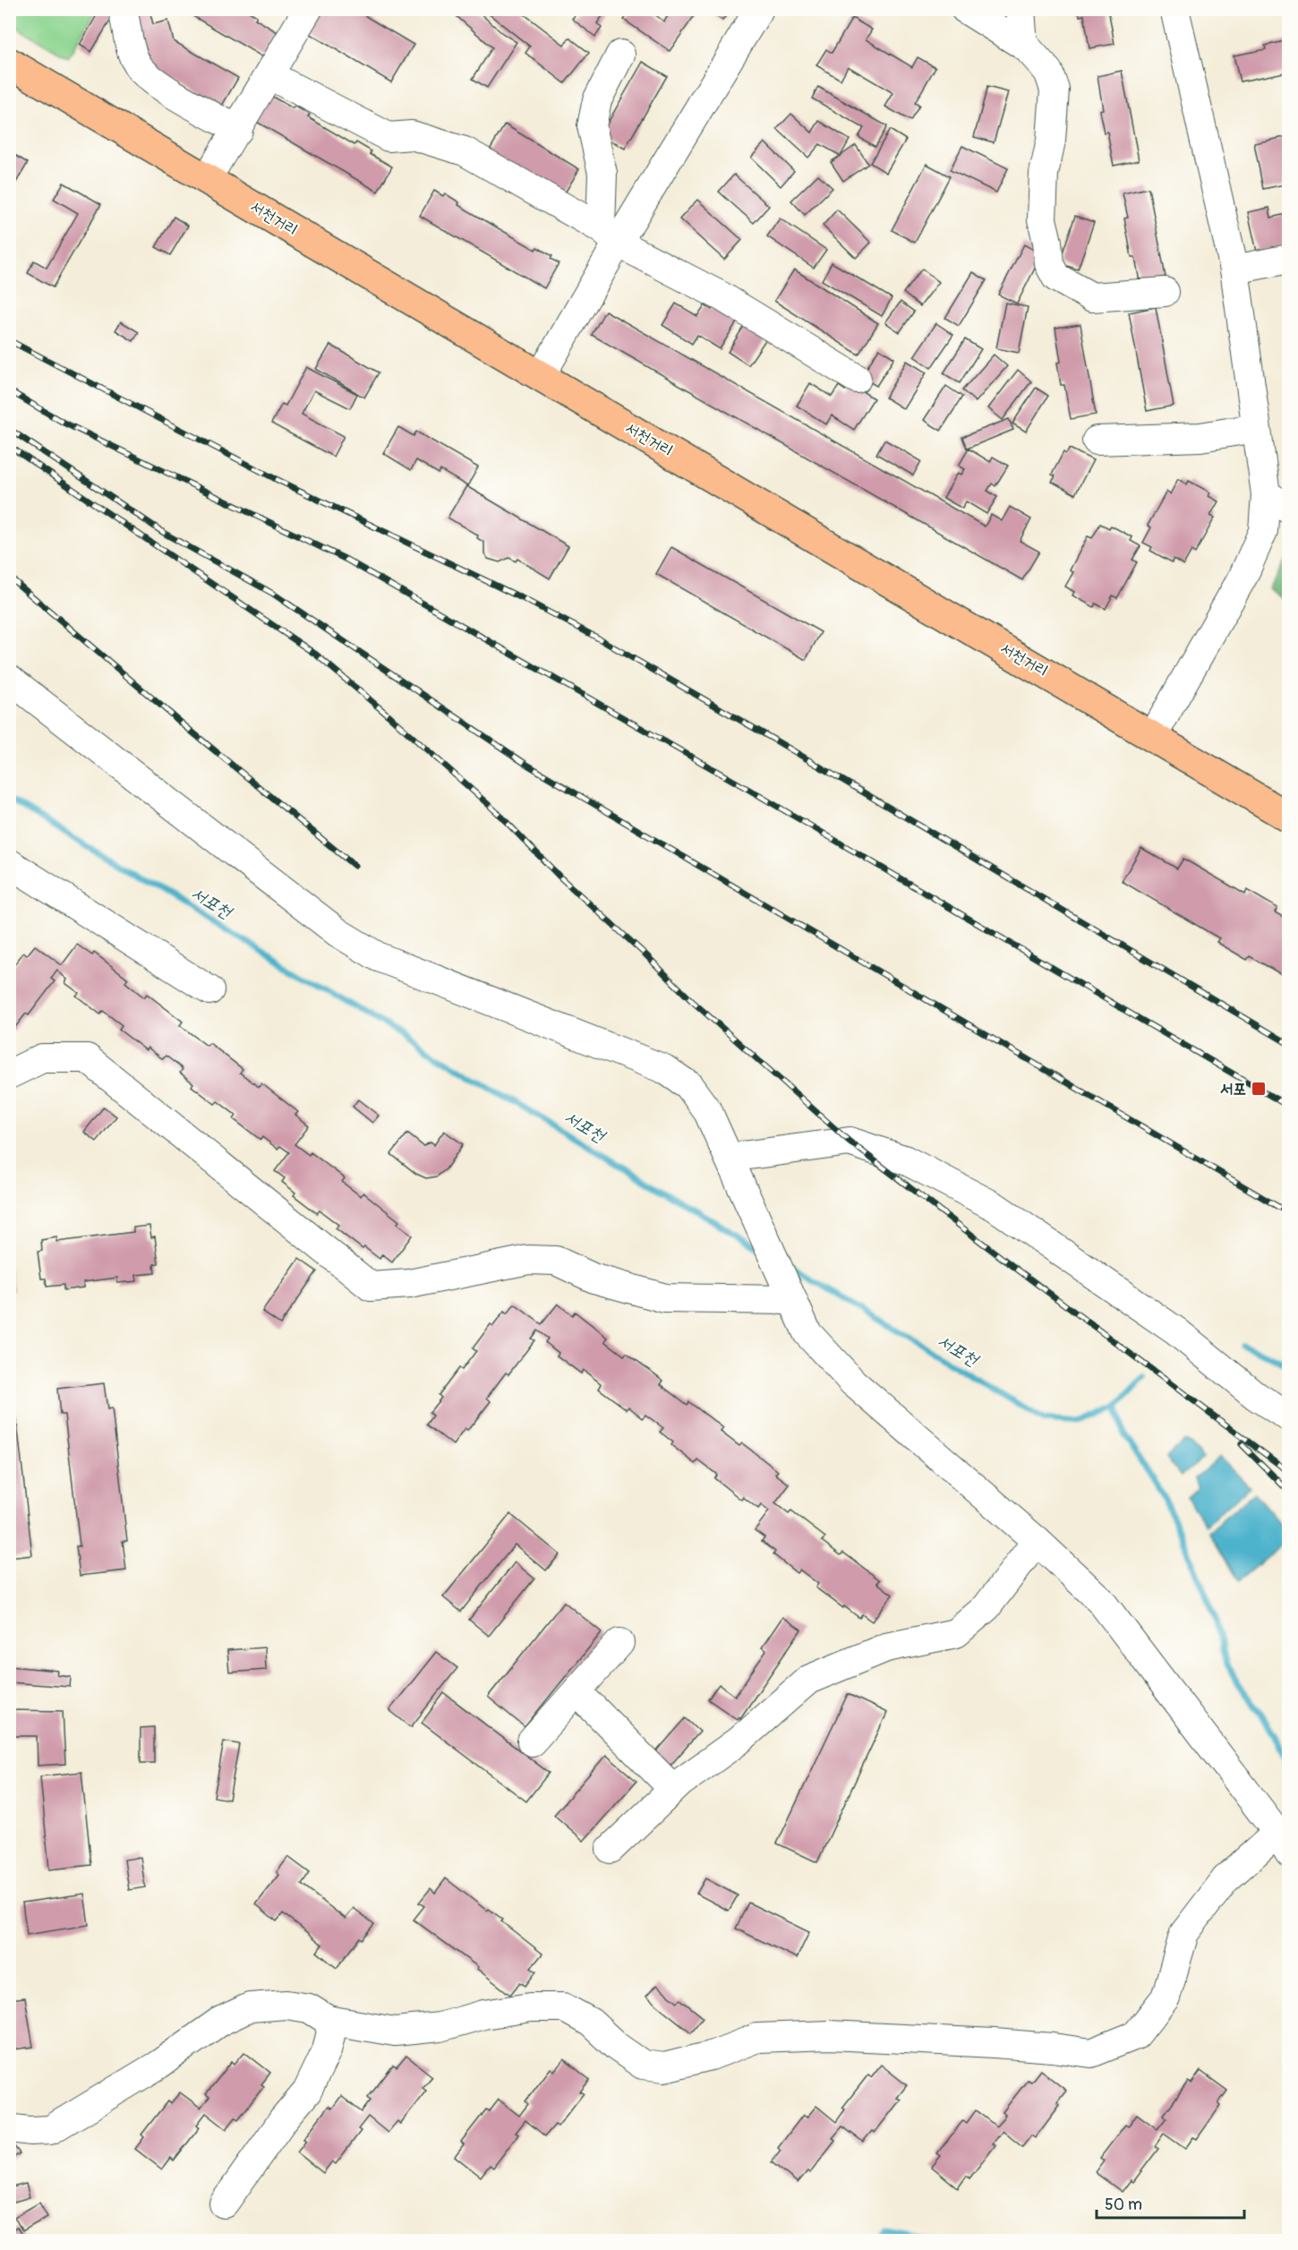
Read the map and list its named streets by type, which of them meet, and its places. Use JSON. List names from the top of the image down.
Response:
{
  "streets": {
    "main road": ["서천거리"]
  },
  "water": ["서포천"],
  "places": {
    "transit": ["서포"]
  },
  "scale_bar": "50 m"
}
